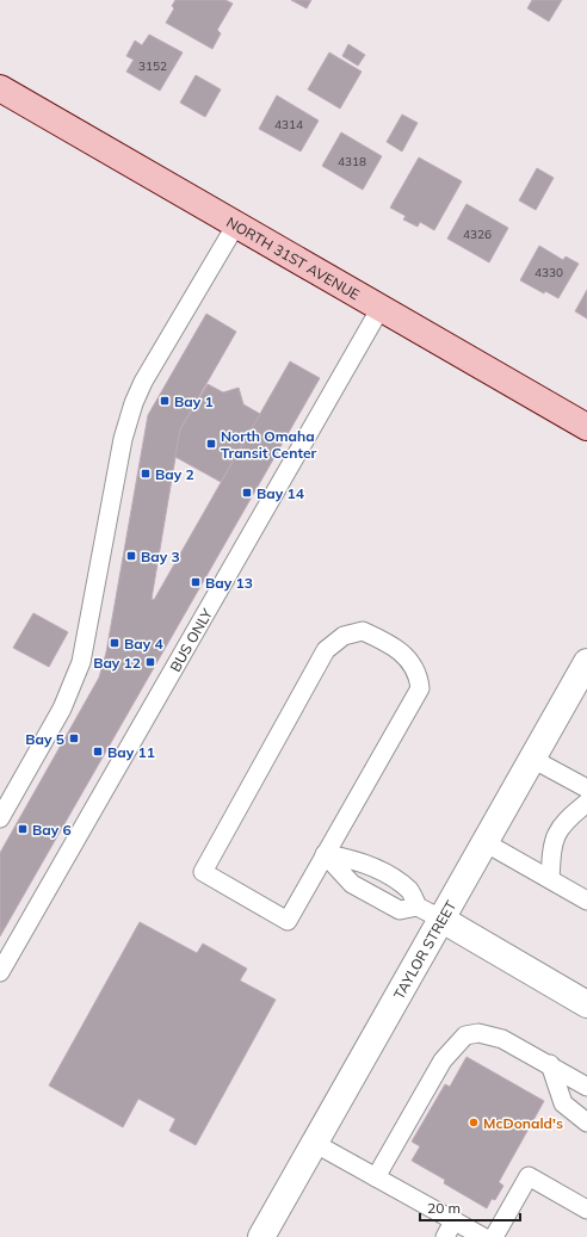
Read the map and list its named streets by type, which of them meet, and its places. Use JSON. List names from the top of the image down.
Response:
{
  "streets": {
    "street": ["NORTH 31ST AVENUE", "TAYLOR STREET"],
    "lane": ["BUS ONLY"]
  },
  "crossings": [
    ["NORTH 31ST AVENUE", "BUS ONLY"]
  ],
  "places": {
    "transit": [
      "Bay 1",
      "North Omaha Transit Center",
      "Bay 2",
      "Bay 14",
      "Bay 3",
      "Bay 13",
      "Bay 4",
      "Bay 12",
      "Bay 5",
      "Bay 11",
      "Bay 6"
    ],
    "other": ["McDonald's"]
  },
  "house_numbers": [
    "3152",
    "4314",
    "4318",
    "4326",
    "4330"
  ],
  "scale_bar": "20 m"
}
